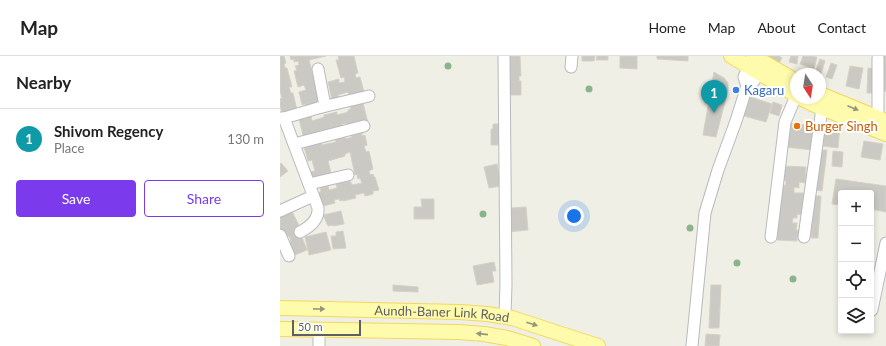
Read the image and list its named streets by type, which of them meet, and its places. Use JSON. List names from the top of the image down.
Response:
{
  "streets": {
    "main road": ["Aundh-Baner Link Road"]
  },
  "places": ["Kagaru", "Burger Singh"],
  "scale_bar": "50 m",
  "north": "bottom",
  "page": {
    "header": "Map",
    "nav": [
      "Home",
      "Map",
      "About",
      "Contact"
    ],
    "heading": "Nearby",
    "pins": "1",
    "list": [
      {
        "mark": "1",
        "name": "Shivom Regency",
        "note": "Place",
        "value": "130 m"
      }
    ],
    "buttons": ["Save", "Share"],
    "map_buttons": ["+", "−"],
    "scale": "50 m"
  }
}
